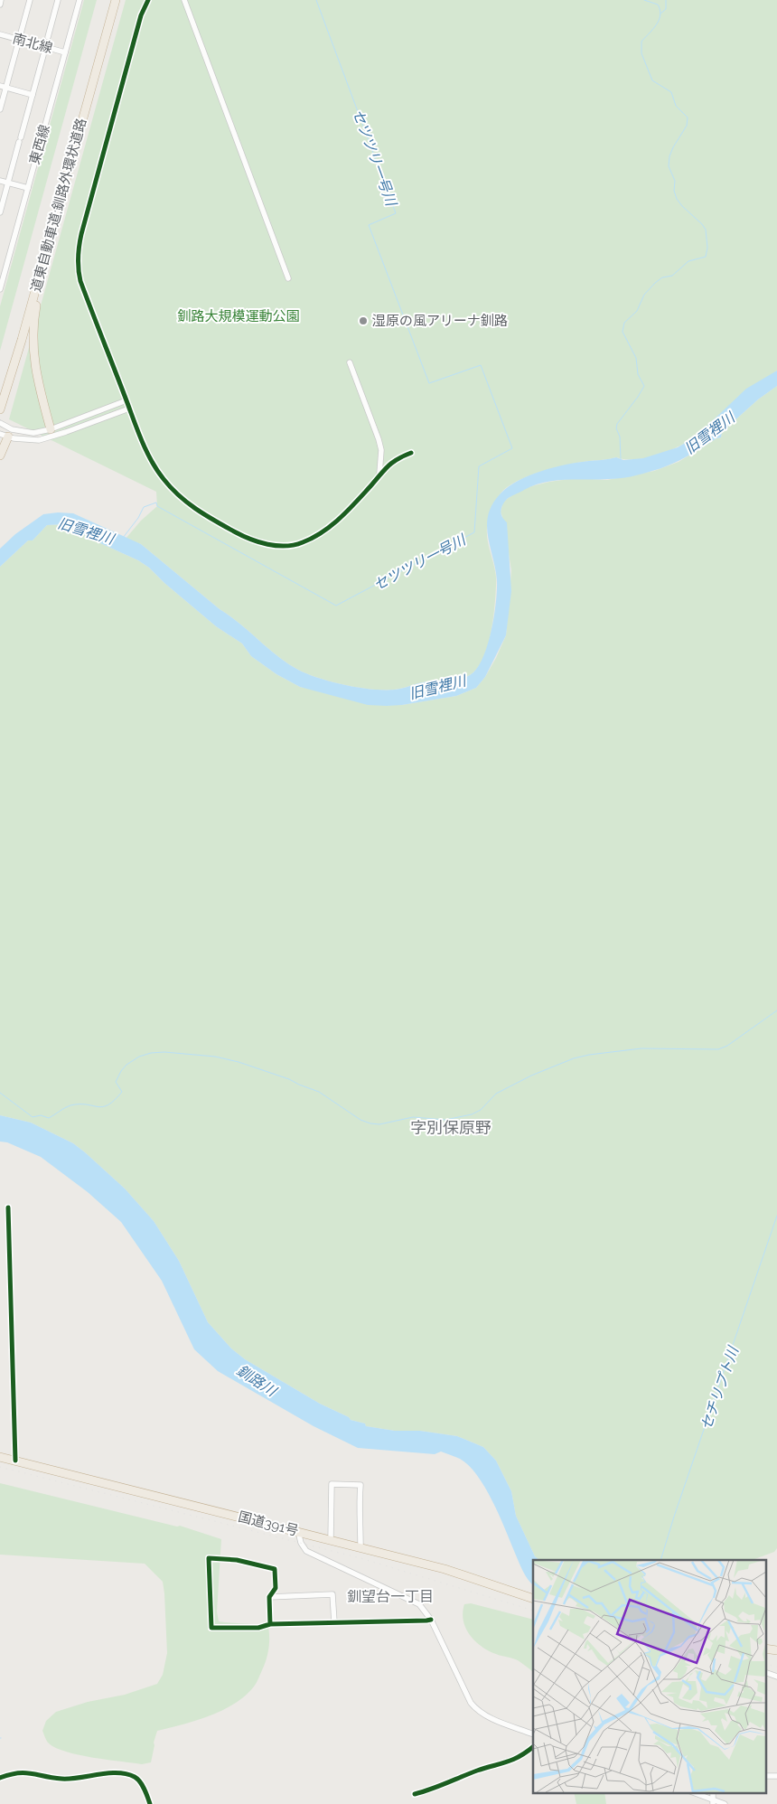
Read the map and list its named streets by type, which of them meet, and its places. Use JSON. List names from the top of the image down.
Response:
{
  "streets": {
    "highway": ["道東自動車道;釧路外環状道路", "国道391号"],
    "street": ["南北線", "東西線"]
  },
  "crossings": [
    ["南北線", "東西線"]
  ],
  "districts": ["字別保原野", "釧望台一丁目"],
  "water": [
    "セツツリ一号川",
    "旧雪裡川",
    "釧路川",
    "セチリプト川"
  ],
  "parks": ["釧路大規模運動公園"],
  "places": ["湿原の風アリーナ釧路"]
}
